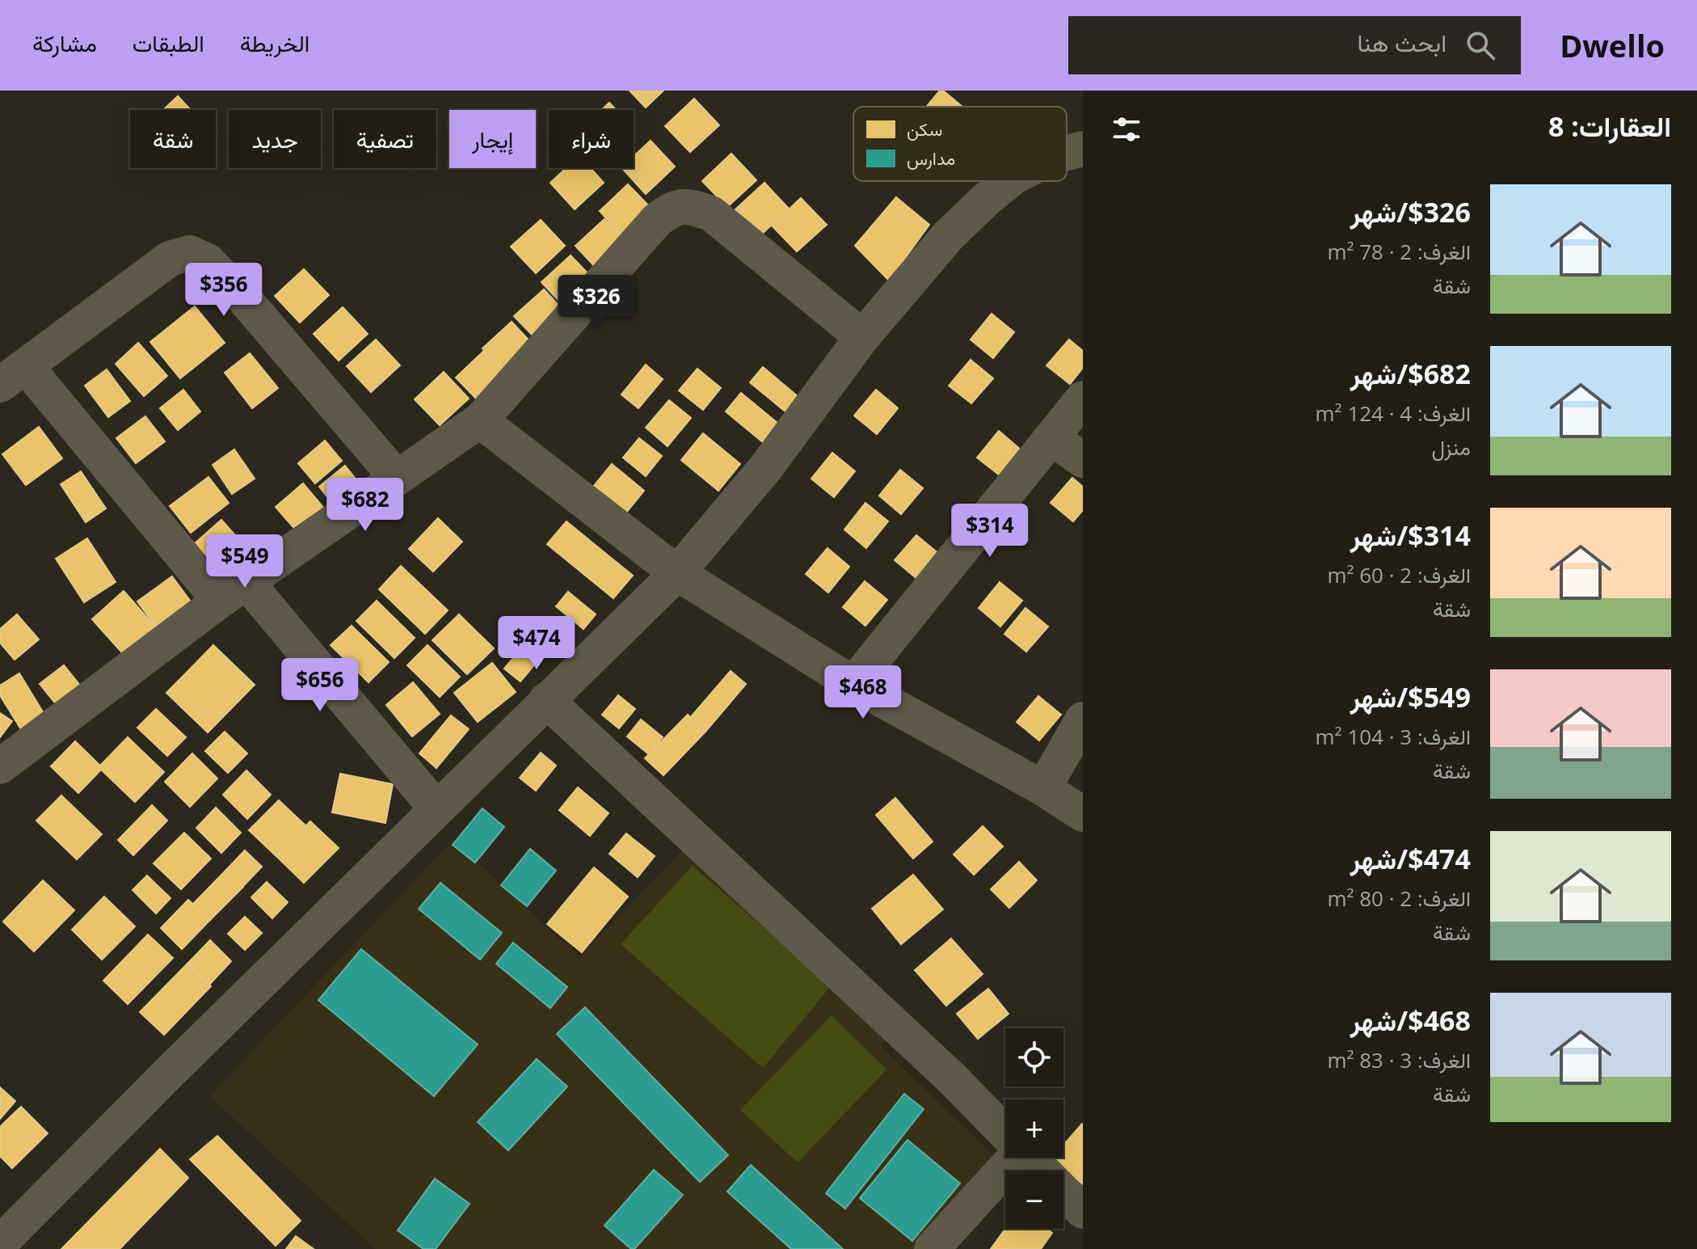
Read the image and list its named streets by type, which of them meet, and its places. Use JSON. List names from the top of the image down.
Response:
{
  "legend": ["سكن", "مدارس"],
  "page": {
    "header": "Dwello",
    "search": "ابحث هنا",
    "nav": ["الخريطة", "الطبقات", "مشاركة"],
    "heading": "العقارات: 8",
    "chip": [
      "شراء",
      "إيجار",
      "تصفية",
      "جديد",
      "شقة"
    ],
    "list": [
      {
        "name": "$326/شهر",
        "note": "الغرف: 2 · 78 m² · شقة"
      },
      {
        "name": "$682/شهر",
        "note": "الغرف: 4 · 124 m² · منزل"
      },
      {
        "name": "$314/شهر",
        "note": "الغرف: 2 · 60 m² · شقة"
      },
      {
        "name": "$549/شهر",
        "note": "الغرف: 3 · 104 m² · شقة"
      },
      {
        "name": "$474/شهر",
        "note": "الغرف: 2 · 80 m² · شقة"
      },
      {
        "name": "$468/شهر",
        "note": "الغرف: 3 · 83 m² · شقة"
      }
    ],
    "price": [
      "$356",
      "$326",
      "$682",
      "$314",
      "$549",
      "$474",
      "$656",
      "$468"
    ],
    "map_buttons": ["+", "−"]
  }
}
